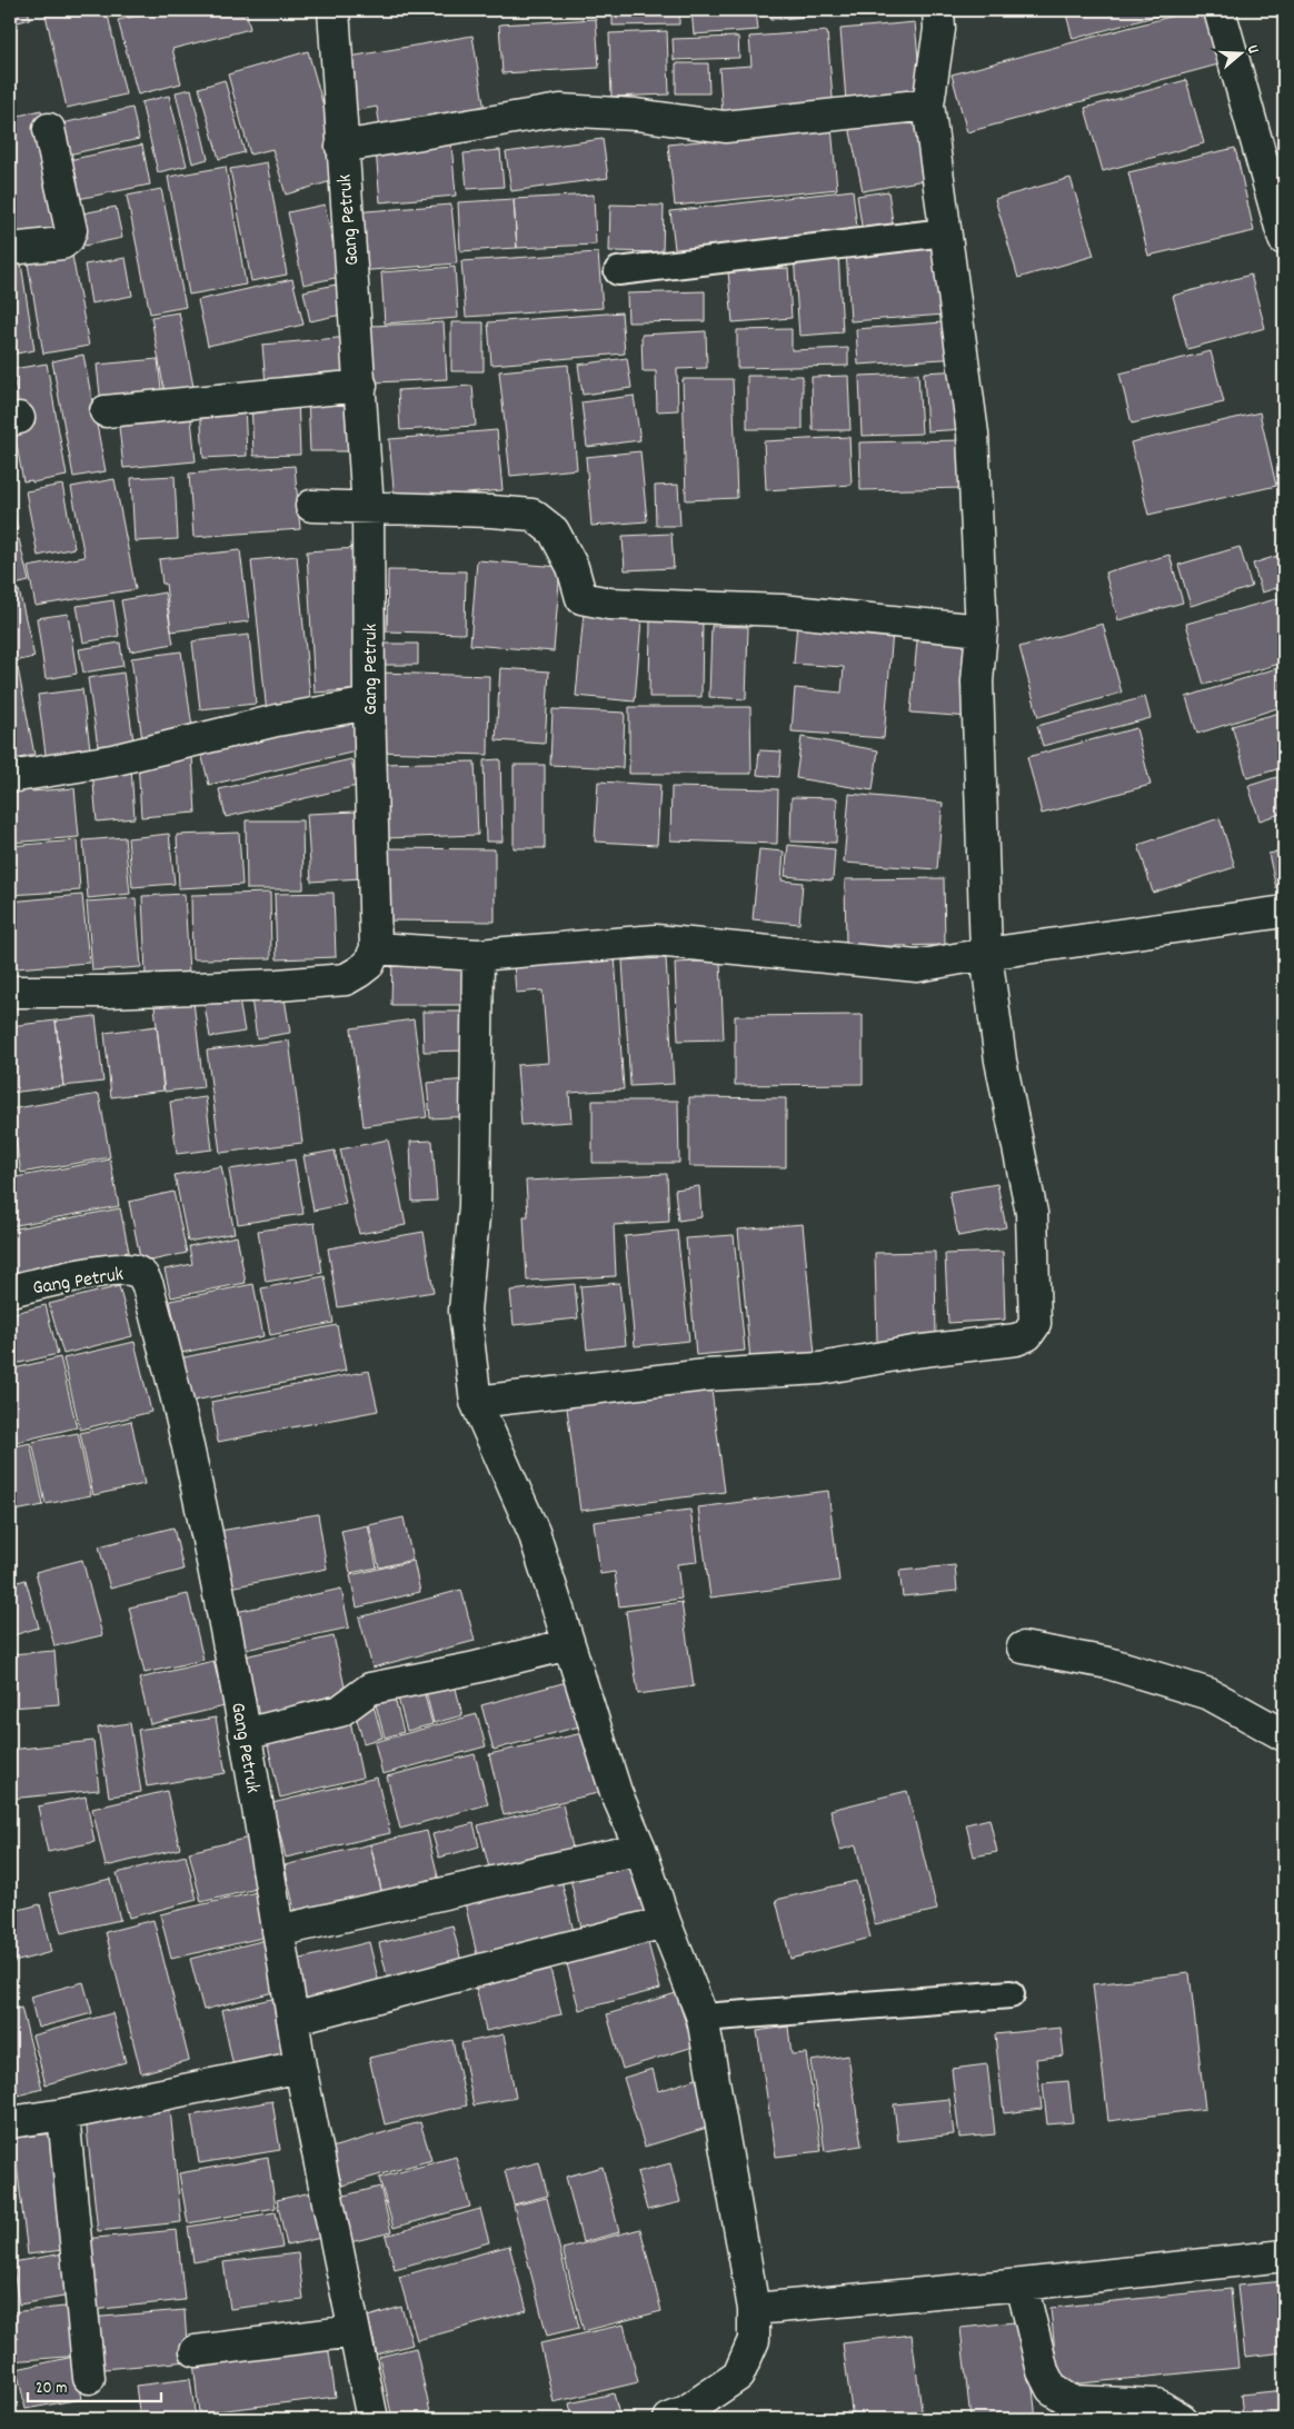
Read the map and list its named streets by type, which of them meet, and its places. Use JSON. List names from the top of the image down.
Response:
{
  "streets": {
    "street": ["Gang Petruk"]
  },
  "scale_bar": "20 m",
  "north": "right"
}
